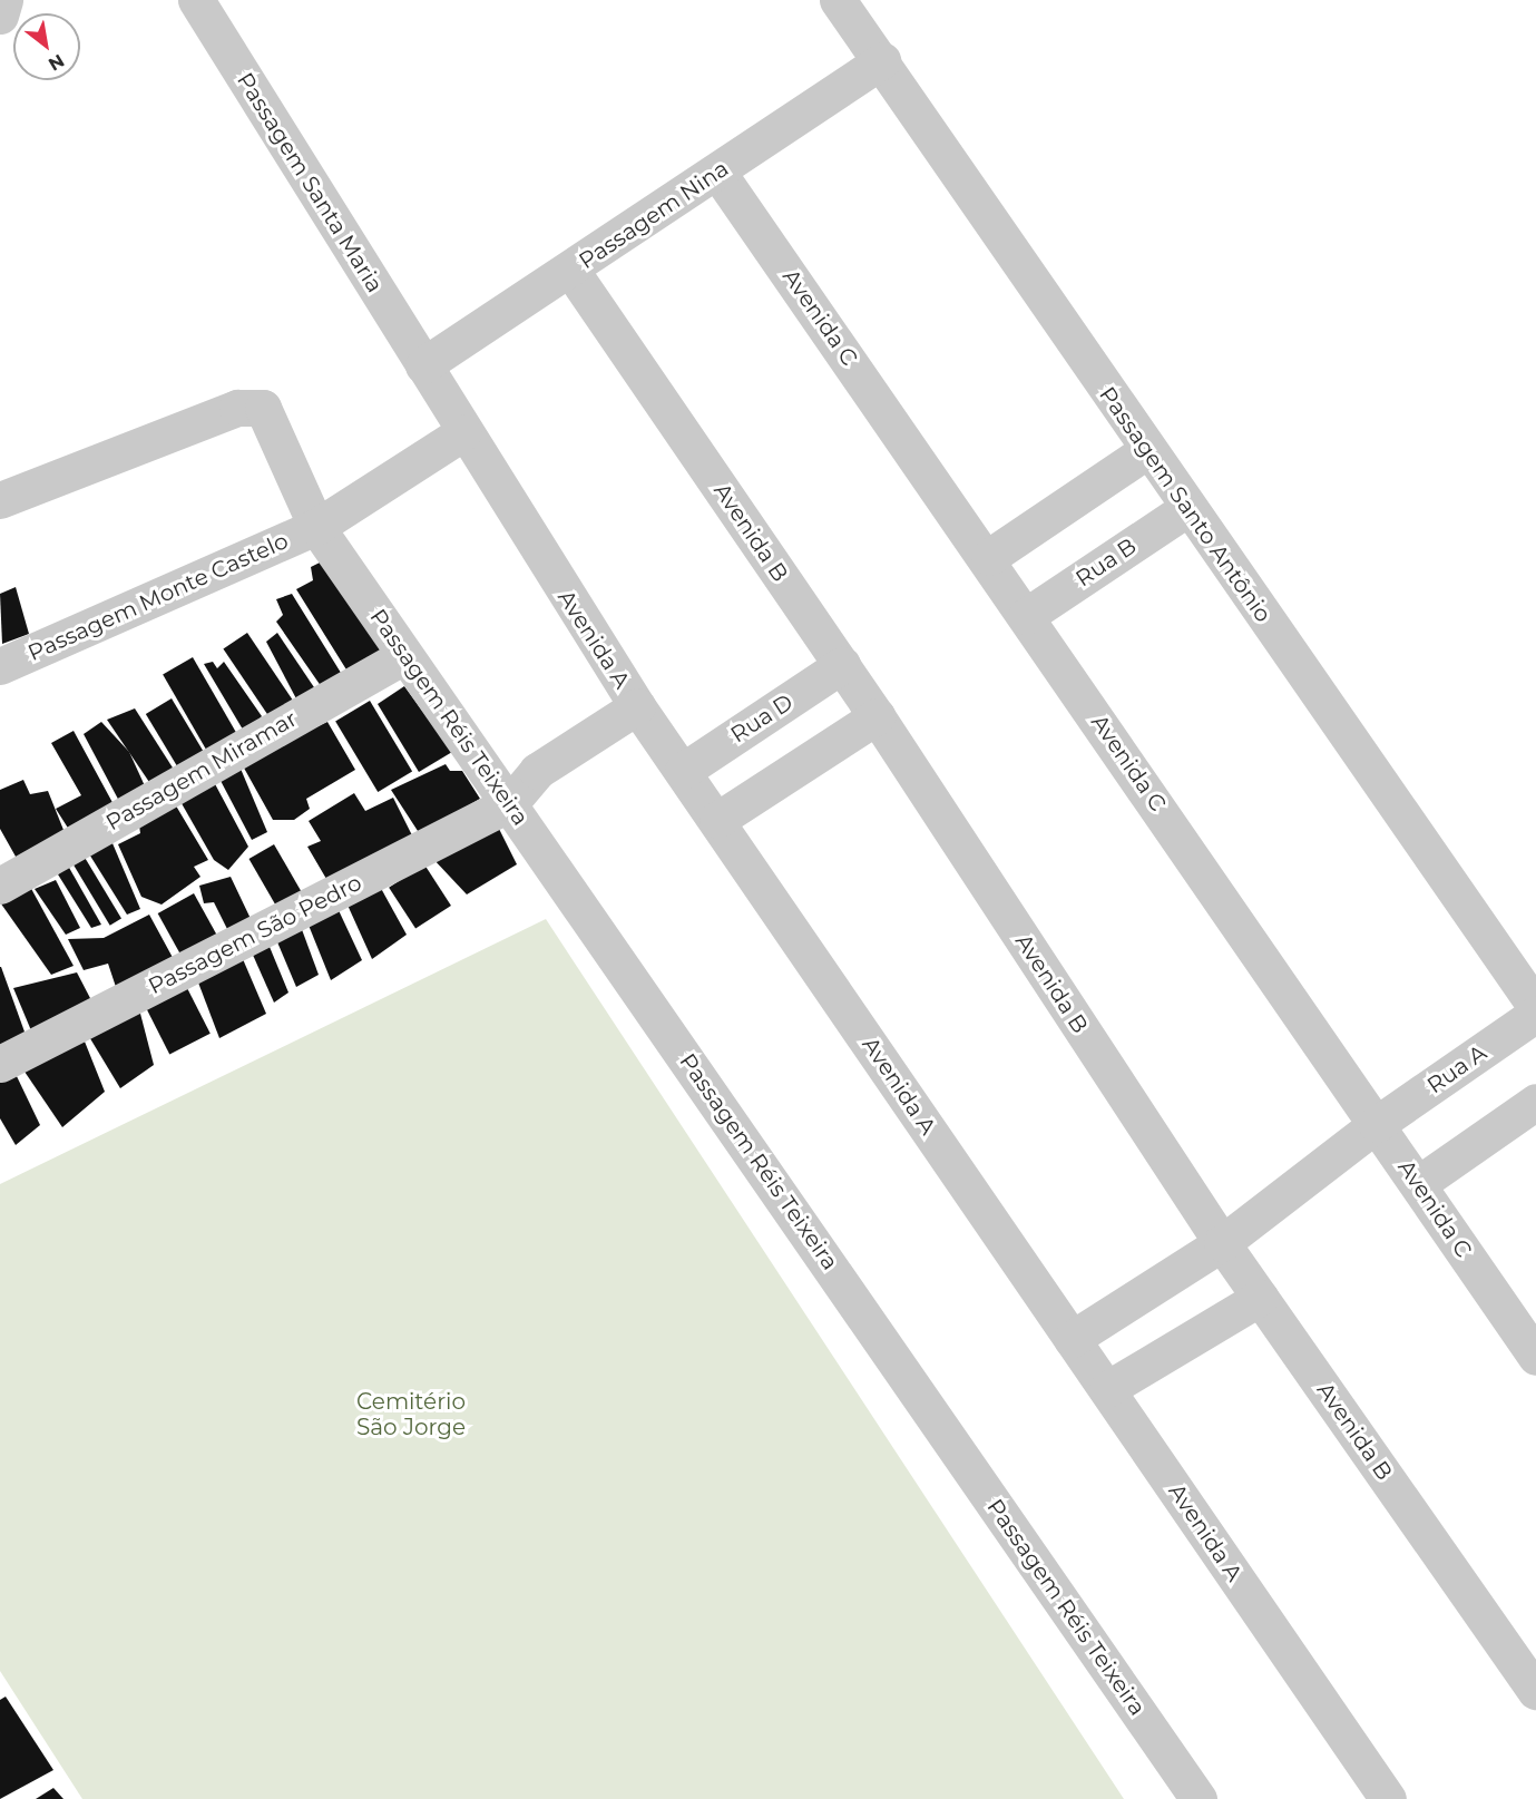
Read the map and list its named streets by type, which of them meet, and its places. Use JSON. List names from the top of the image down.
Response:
{
  "streets": {
    "street": [
      "Passagem Santa Maria",
      "Passagem Nina",
      "Avenida C",
      "Passagem Santo Antônio",
      "Avenida B",
      "Rua B",
      "Passagem Monte Castelo",
      "Avenida A",
      "Passagem Réis Teixeira",
      "Rua D",
      "Passagem Miramar",
      "Passagem São Pedro",
      "Rua A"
    ]
  },
  "crossings": [
    ["Passagem Santa Maria", "Passagem Nina"],
    ["Passagem Santa Maria", "Avenida A"],
    ["Passagem Nina", "Avenida C"],
    ["Passagem Nina", "Passagem Santo Antônio"],
    ["Passagem Nina", "Avenida B"],
    ["Passagem Nina", "Avenida A"],
    ["Avenida C", "Rua B"],
    ["Avenida C", "Rua A"],
    ["Passagem Santo Antônio", "Rua B"],
    ["Avenida B", "Rua D"],
    ["Avenida B", "Rua A"],
    ["Passagem Monte Castelo", "Avenida A"],
    ["Passagem Monte Castelo", "Passagem Réis Teixeira"],
    ["Avenida A", "Rua D"],
    ["Passagem Réis Teixeira", "Passagem Miramar"],
    ["Passagem Réis Teixeira", "Passagem São Pedro"]
  ],
  "parks": ["Cemitério São Jorge"],
  "north": "bottom right"
}
